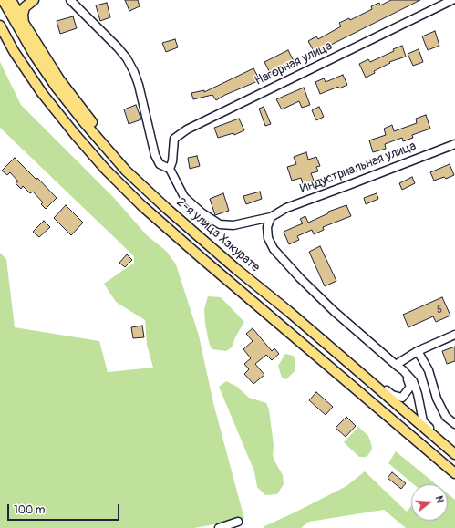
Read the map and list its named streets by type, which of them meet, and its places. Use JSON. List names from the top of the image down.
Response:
{
  "streets": {
    "main road": ["2-я улица Хакурате"],
    "street": ["Нагорная улица", "Индустриальная улица"]
  },
  "crossings": [
    ["Нагорная улица", "Индустриальная улица"]
  ],
  "house_numbers": ["5"],
  "scale_bar": "100 m",
  "north": "right"
}
